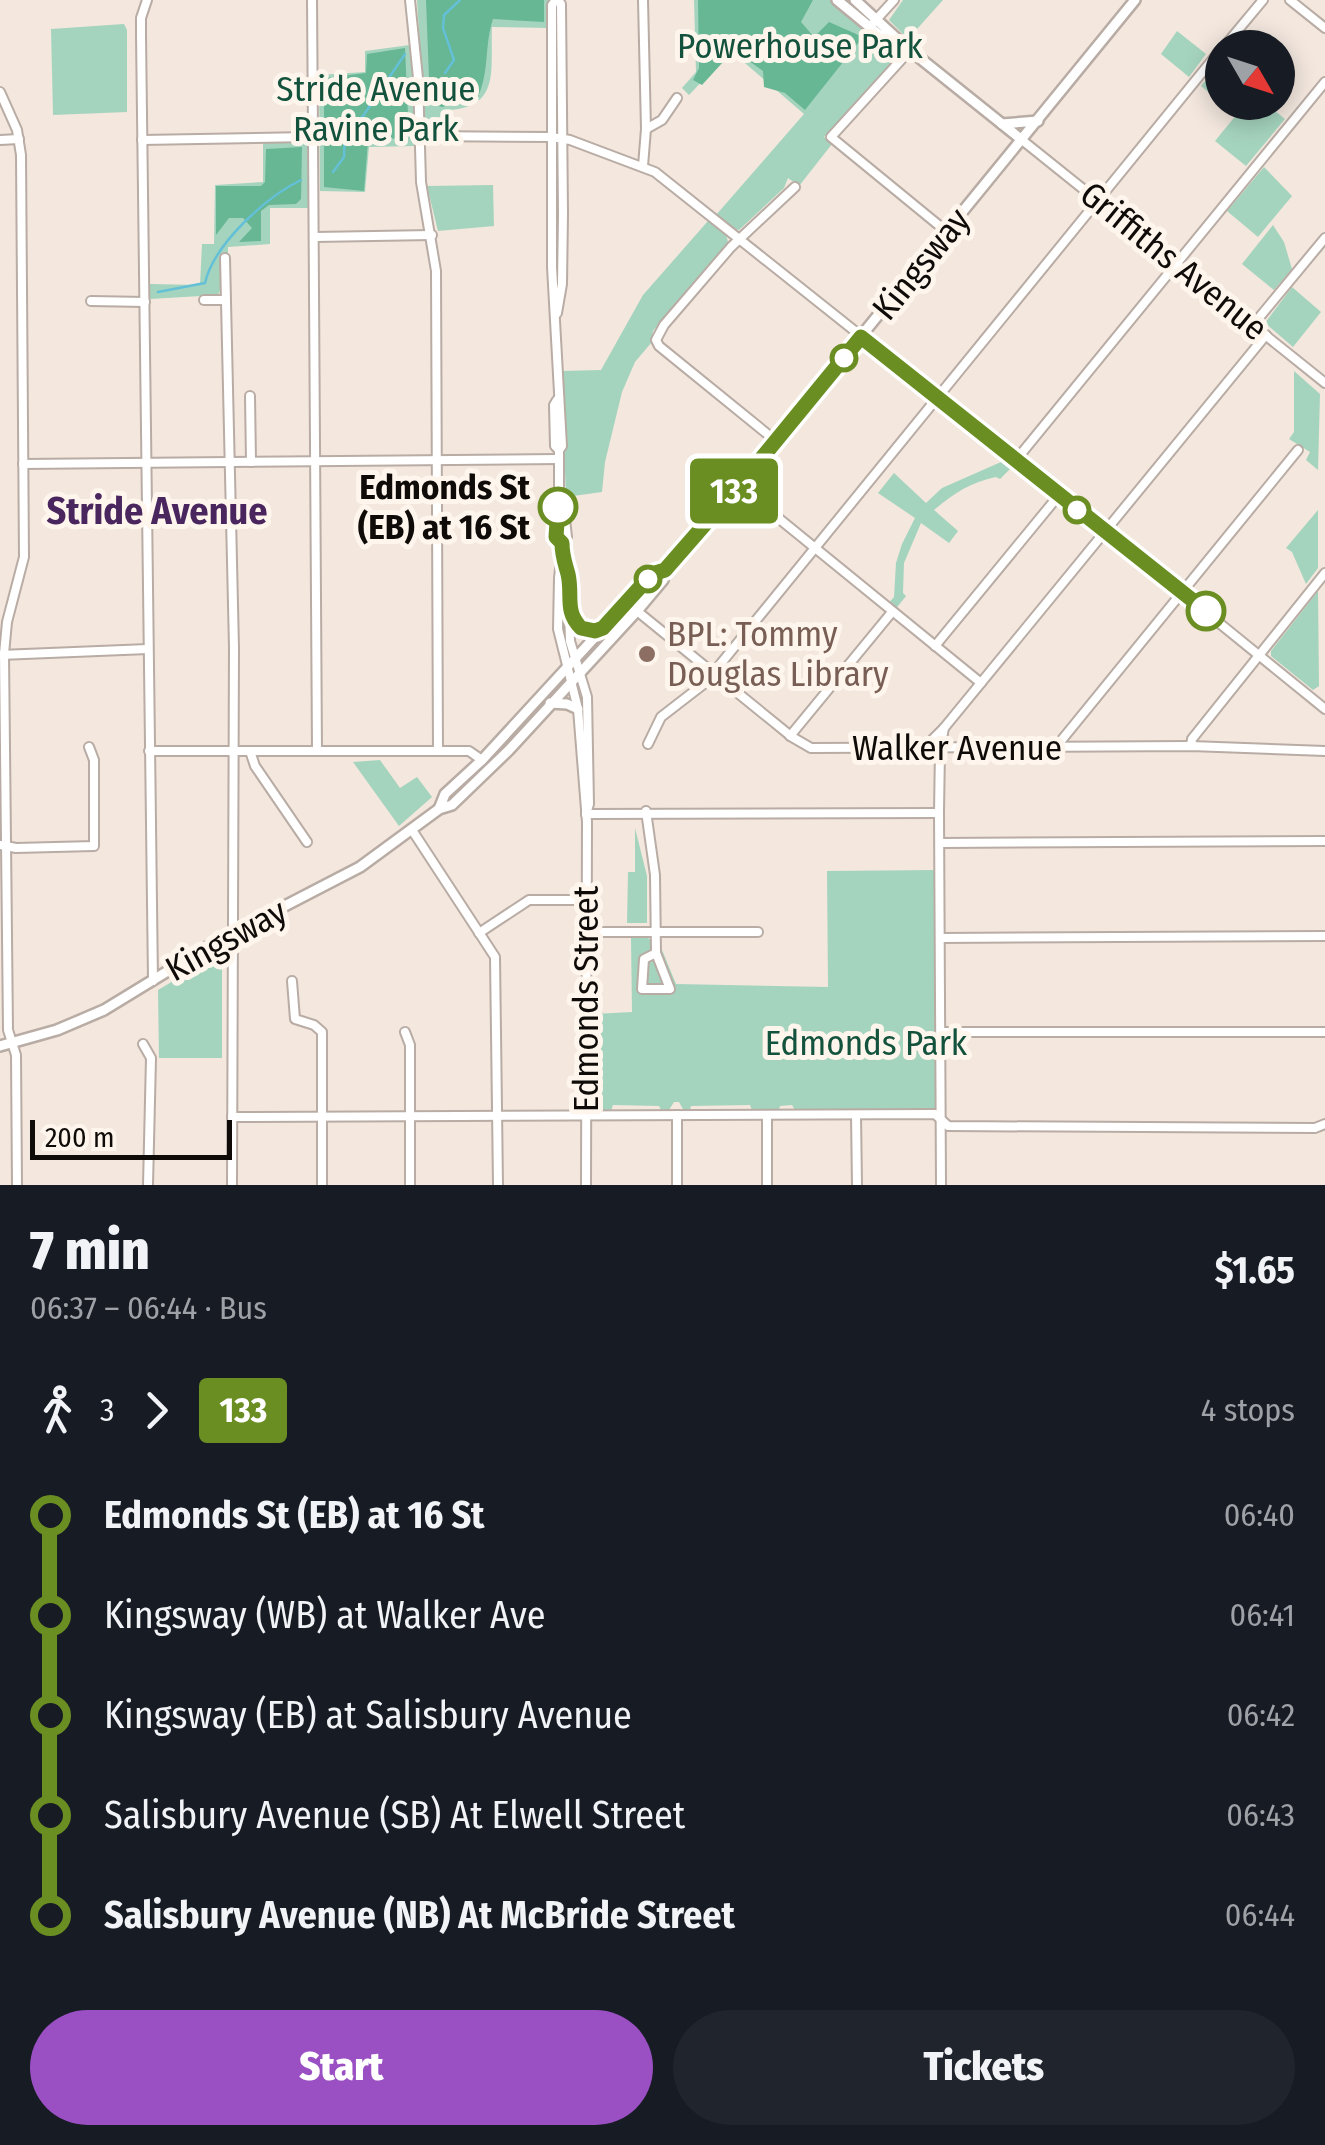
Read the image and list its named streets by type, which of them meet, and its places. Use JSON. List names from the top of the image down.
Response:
{
  "streets": {
    "main road": ["Kingsway"],
    "street": ["Griffiths Avenue", "Walker Avenue", "Edmonds Street"]
  },
  "crossings": [
    ["Griffiths Avenue", "Kingsway"],
    ["Kingsway", "Walker Avenue"],
    ["Kingsway", "Edmonds Street"]
  ],
  "districts": ["Stride Avenue"],
  "parks": ["Powerhouse Park", "Stride Avenue Ravine Park", "Edmonds Park"],
  "places": ["Edmonds St (EB) at 16 St", "BPL: Tommy Douglas Library"],
  "lines": ["bus line 133"],
  "scale_bar": "200 m",
  "north": "bottom right",
  "page": {
    "on_map": "133",
    "scale": "200 m",
    "heading": ["7 min", "06:37 – 06:44 · Bus", "$1.65"],
    "legs": ["3", "133", "4 stops"],
    "list": [
      {
        "name": "Edmonds St (EB) at 16 St",
        "value": "06:40"
      },
      {
        "name": "Kingsway (WB) at Walker Ave",
        "value": "06:41"
      },
      {
        "name": "Kingsway (EB) at Salisbury Avenue",
        "value": "06:42"
      },
      {
        "name": "Salisbury Avenue (SB) At Elwell Street",
        "value": "06:43"
      },
      {
        "name": "Salisbury Avenue (NB) At McBride Street",
        "value": "06:44"
      }
    ],
    "buttons": ["Start", "Tickets"]
  }
}
